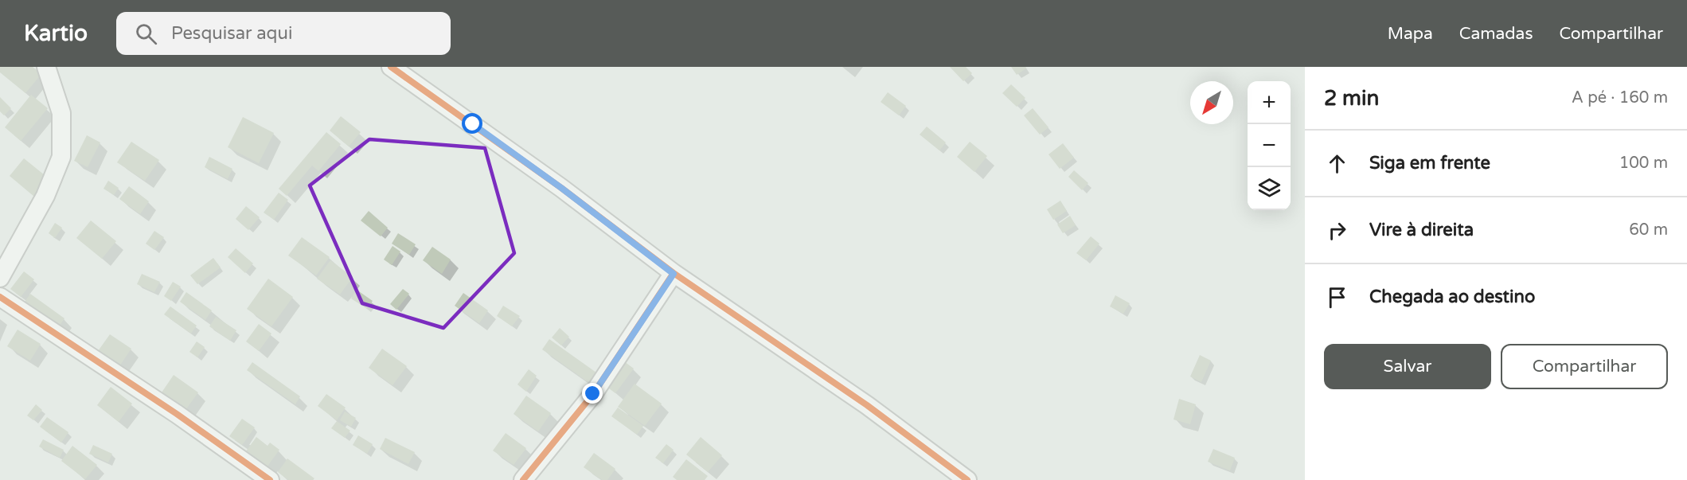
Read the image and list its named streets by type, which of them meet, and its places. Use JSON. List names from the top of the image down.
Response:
{
  "north": "bottom left",
  "page": {
    "header": "Kartio",
    "search": "Pesquisar aqui",
    "nav": ["Mapa", "Camadas", "Compartilhar"],
    "heading": ["2 min", "A pé · 160 m"],
    "map_buttons": ["+", "−"],
    "list": [
      ["Siga em frente", "100 m"],
      ["Vire à direita", "60 m"],
      "Chegada ao destino"
    ],
    "buttons": ["Salvar", "Compartilhar"]
  }
}
